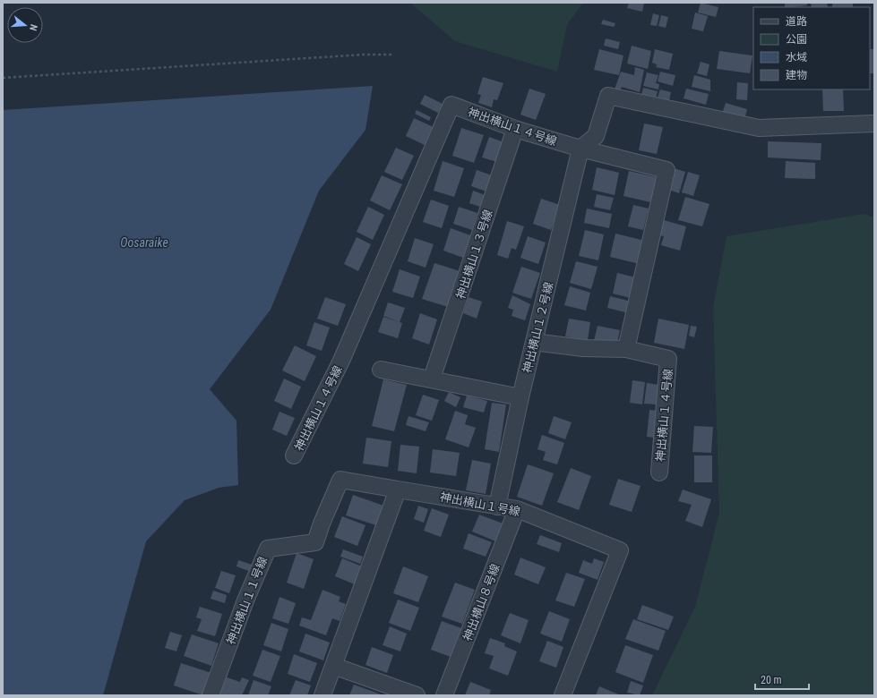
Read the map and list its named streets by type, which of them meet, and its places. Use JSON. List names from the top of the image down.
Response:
{
  "streets": {
    "street": [
      "神出横山１４号線",
      "神出横山１３号線",
      "神出横山１２号線",
      "神出横山１号線",
      "神出横山１１号線",
      "神出横山８号線"
    ]
  },
  "crossings": [
    ["神出横山１４号線", "神出横山１３号線"],
    ["神出横山１４号線", "神出横山１２号線"],
    ["神出横山１２号線", "神出横山１号線"],
    ["神出横山１号線", "神出横山１１号線"],
    ["神出横山１号線", "神出横山８号線"]
  ],
  "water": ["Oosaraike"],
  "legend": [
    "道路",
    "公園",
    "水域",
    "建物"
  ],
  "scale_bar": "20 m",
  "north": "right"
}
